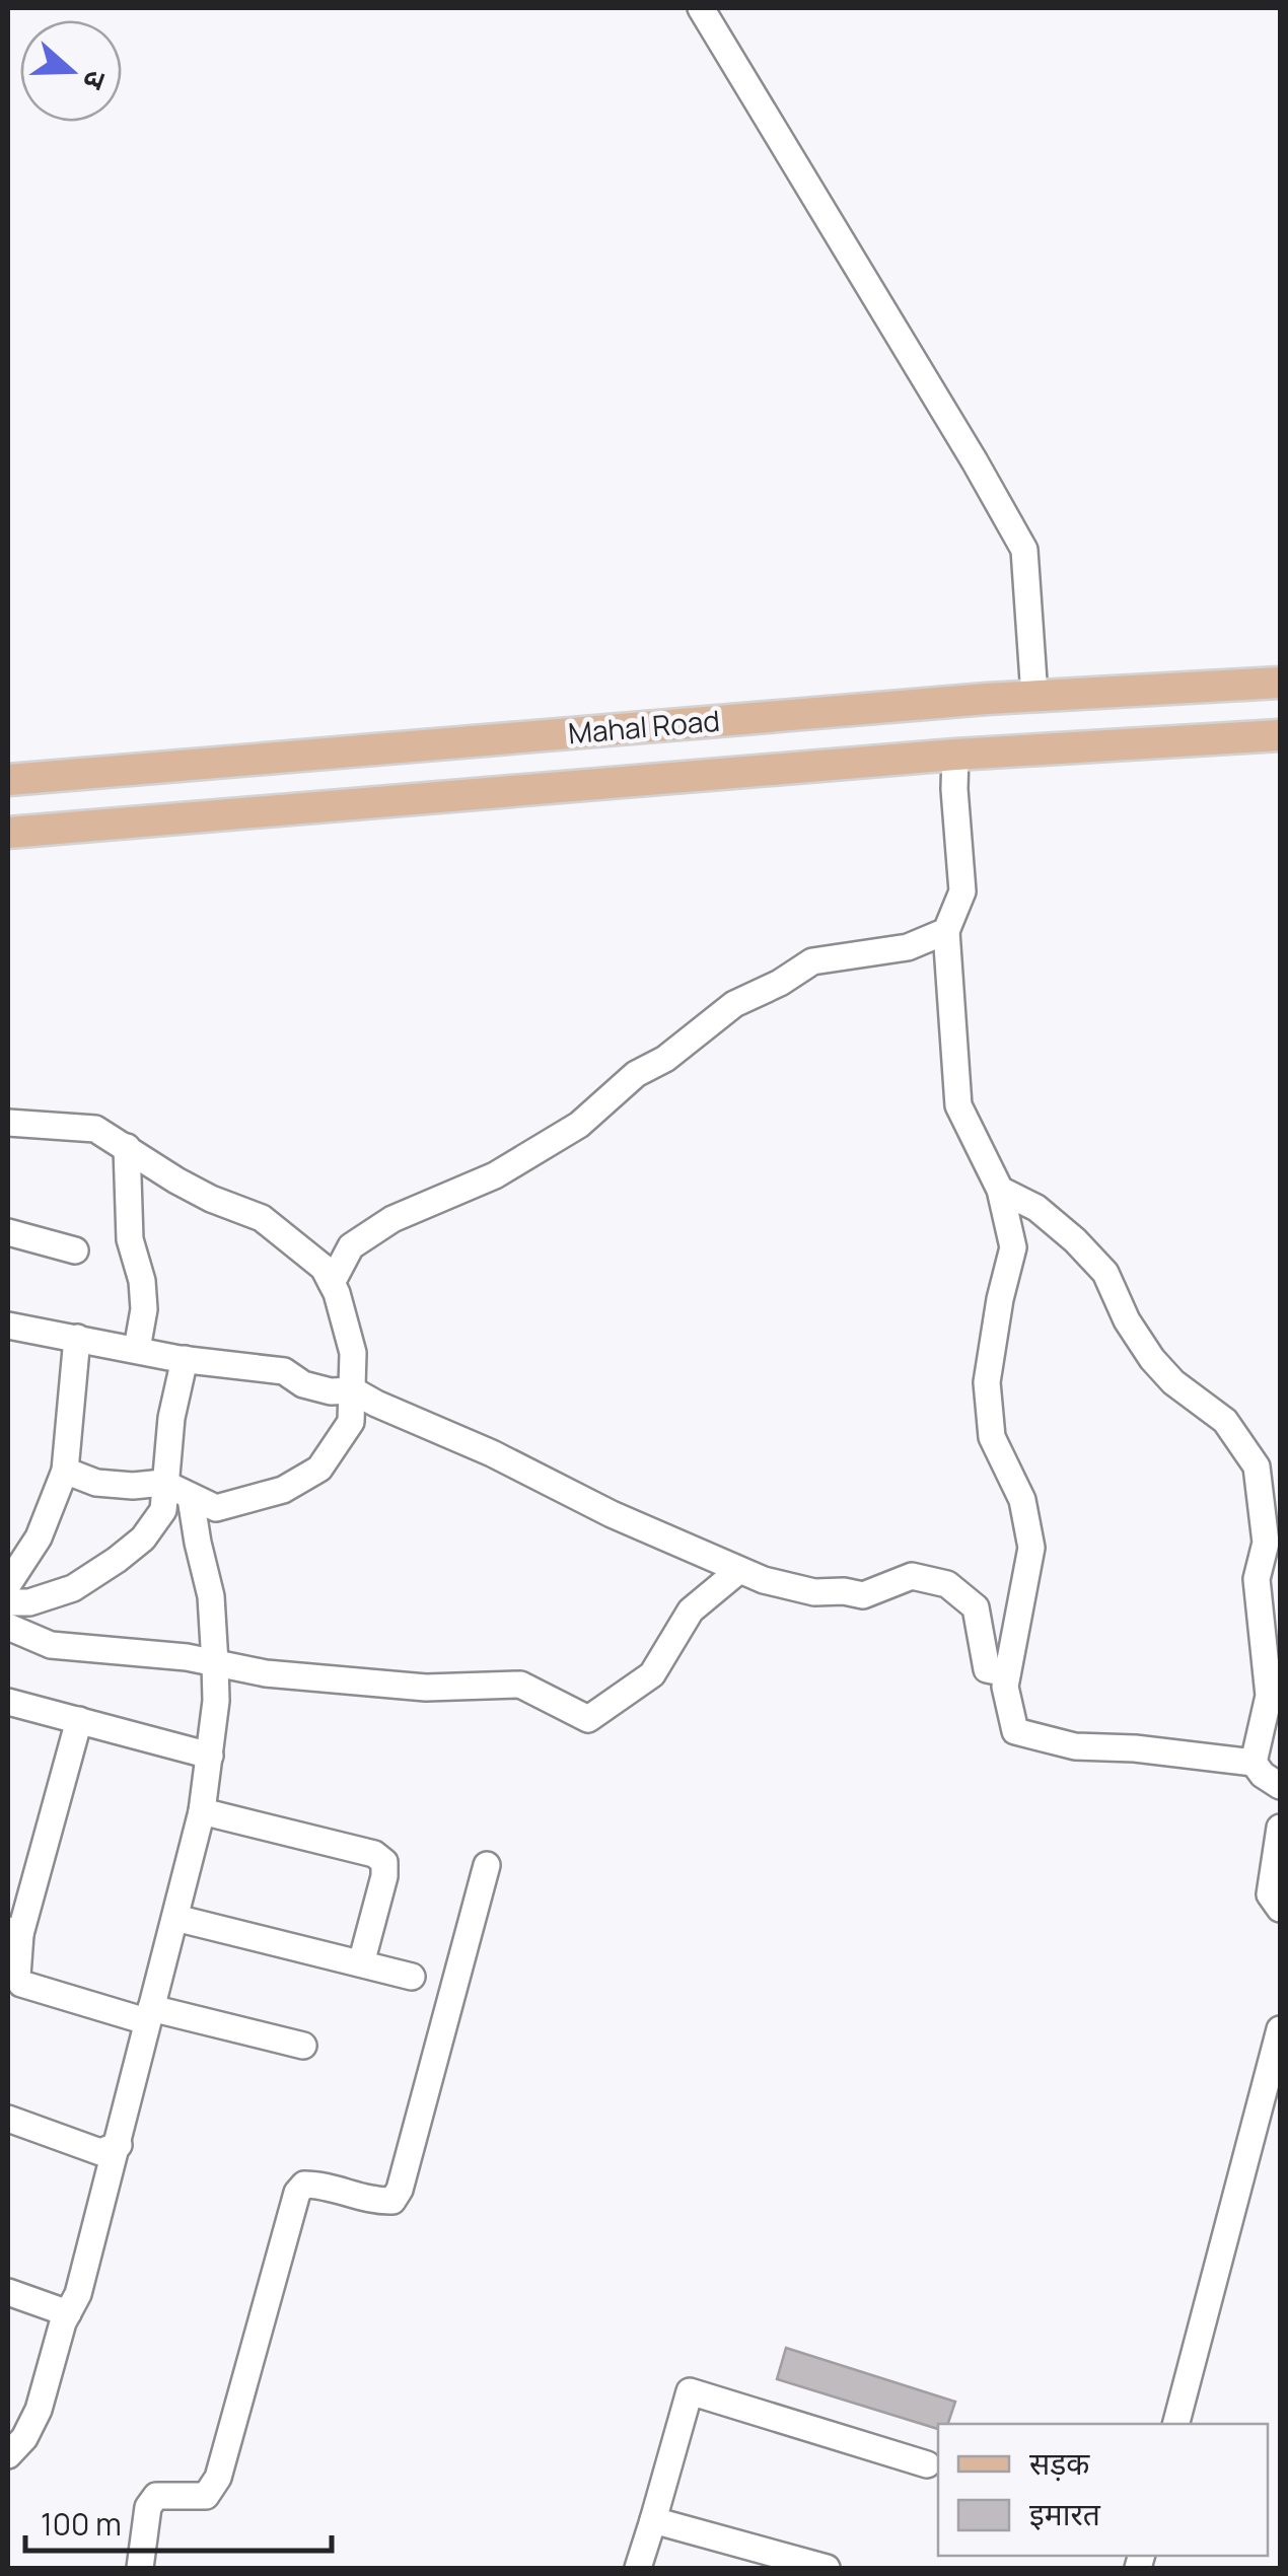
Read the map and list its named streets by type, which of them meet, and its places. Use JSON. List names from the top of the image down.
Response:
{
  "streets": {
    "main road": ["Mahal Road"]
  },
  "legend": ["सड़क", "इमारत"],
  "scale_bar": "100 m",
  "north": "right"
}
